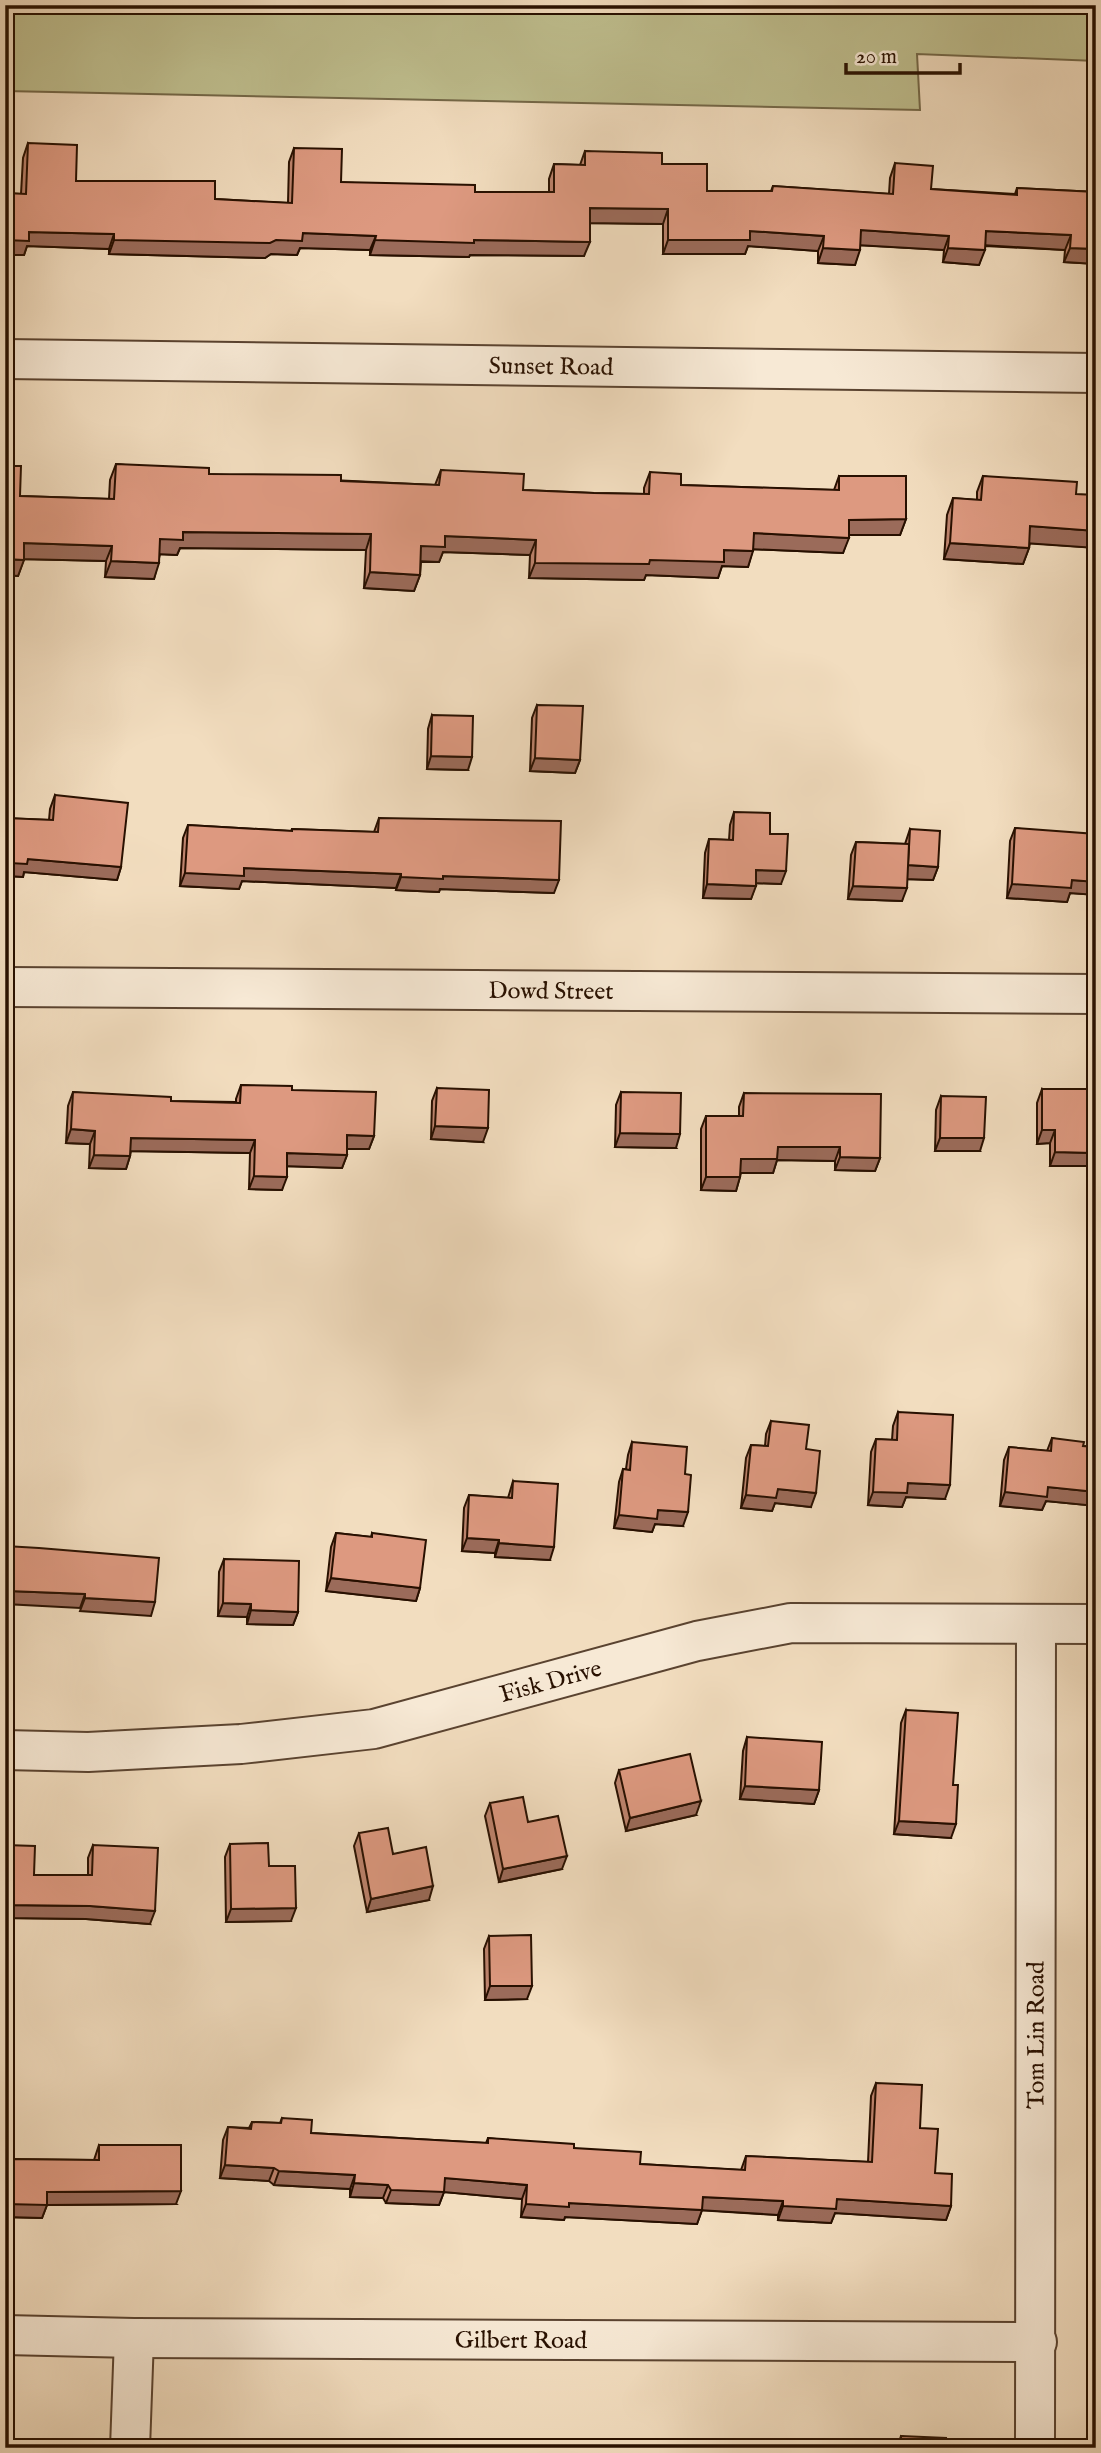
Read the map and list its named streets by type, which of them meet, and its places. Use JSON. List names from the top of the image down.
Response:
{
  "streets": {
    "street": [
      "Sunset Road",
      "Dowd Street",
      "Fisk Drive",
      "Tom Lin Road",
      "Gilbert Road"
    ]
  },
  "crossings": [
    ["Fisk Drive", "Tom Lin Road"],
    ["Tom Lin Road", "Gilbert Road"]
  ],
  "scale_bar": "20 m"
}
